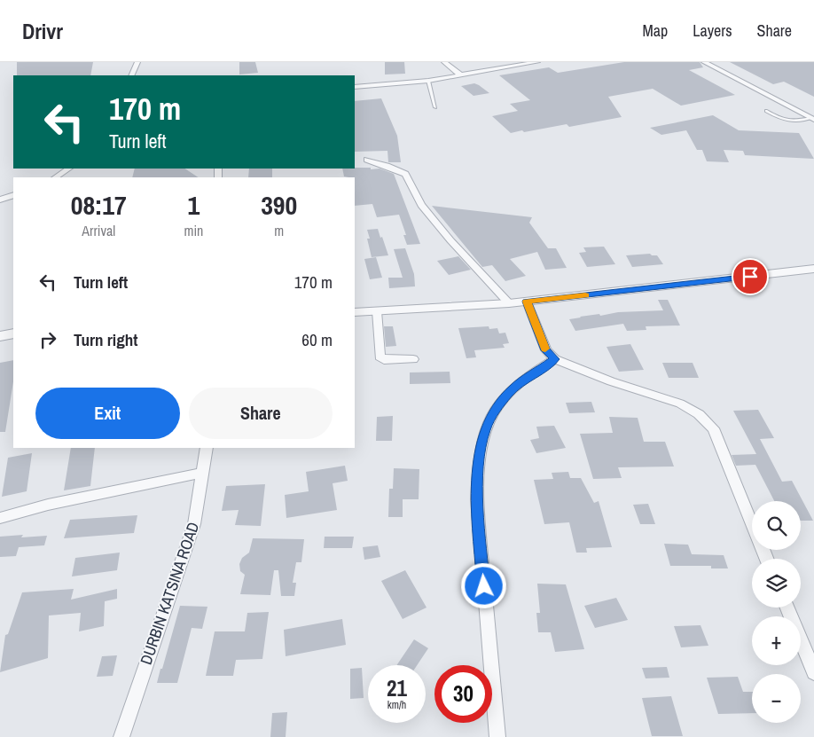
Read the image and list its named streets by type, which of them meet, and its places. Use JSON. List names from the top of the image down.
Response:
{
  "streets": {
    "street": ["DURBIN KATSINA ROAD"]
  },
  "page": {
    "header": "Drivr",
    "nav": ["Map", "Layers", "Share"],
    "turn": ["170 m", "Turn left"],
    "eta": [
      "08:17",
      "Arrival",
      "1",
      "min",
      "390",
      "m"
    ],
    "list": [
      {
        "name": "Turn left",
        "value": "170 m"
      },
      {
        "name": "Turn right",
        "value": "60 m"
      }
    ],
    "buttons": ["Exit", "Share"],
    "map_buttons": ["+", "−"],
    "speed": "21 km/h",
    "limit": "30"
  }
}
